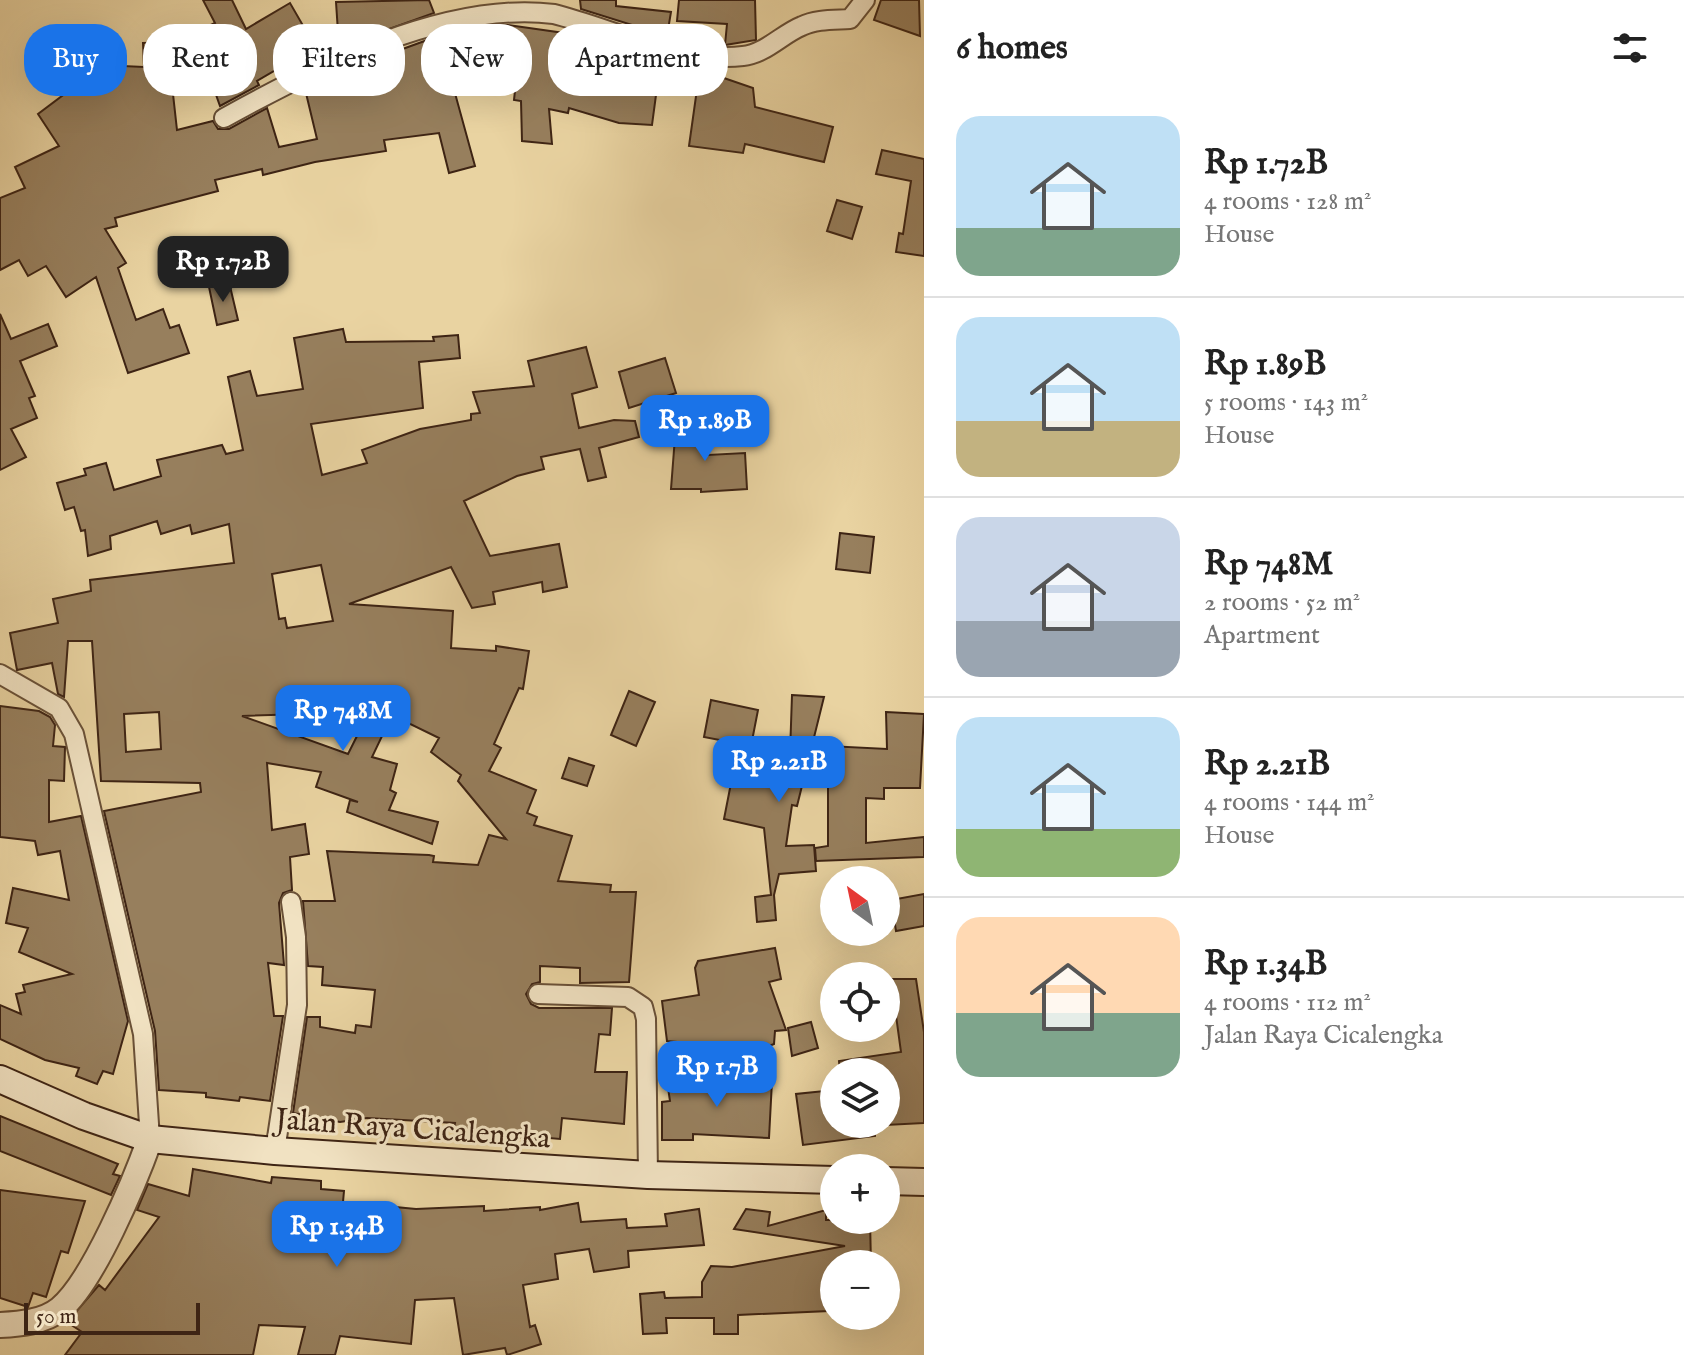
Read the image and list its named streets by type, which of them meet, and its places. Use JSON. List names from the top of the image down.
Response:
{
  "streets": {
    "main road": ["Jalan Raya Cicalengka"]
  },
  "scale_bar": "50 m",
  "north": "top left",
  "page": {
    "heading": "6 homes",
    "chip": [
      "Buy",
      "Rent",
      "Filters",
      "New",
      "Apartment"
    ],
    "list": [
      {
        "name": "Rp 1.72B",
        "note": "4 rooms · 128 m² · House"
      },
      {
        "name": "Rp 1.89B",
        "note": "5 rooms · 143 m² · House"
      },
      {
        "name": "Rp 748M",
        "note": "2 rooms · 52 m² · Apartment"
      },
      {
        "name": "Rp 2.21B",
        "note": "4 rooms · 144 m² · House"
      },
      {
        "name": "Rp 1.34B",
        "note": "4 rooms · 112 m² · Jalan Raya Cicalengka"
      }
    ],
    "price": [
      "Rp 1.72B",
      "Rp 1.89B",
      "Rp 748M",
      "Rp 2.21B",
      "Rp 1.7B",
      "Rp 1.34B"
    ],
    "map_buttons": ["+", "−"],
    "scale": "50 m"
  }
}
